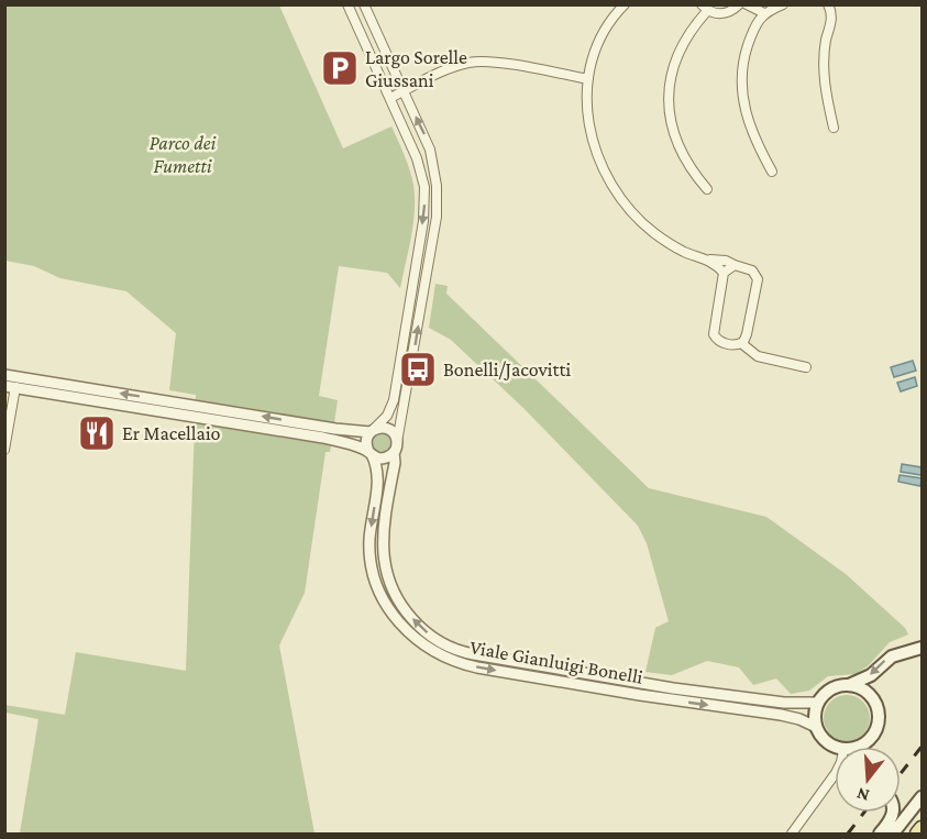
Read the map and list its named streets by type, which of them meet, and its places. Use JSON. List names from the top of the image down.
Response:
{
  "streets": {
    "street": ["Viale Gianluigi Bonelli"]
  },
  "parks": ["Parco dei Fumetti"],
  "places": {
    "parking": ["Largo Sorelle Giussani"],
    "bus stop": ["Bonelli/Jacovitti"],
    "restaurant": ["Er Macellaio"]
  },
  "north": "bottom"
}
